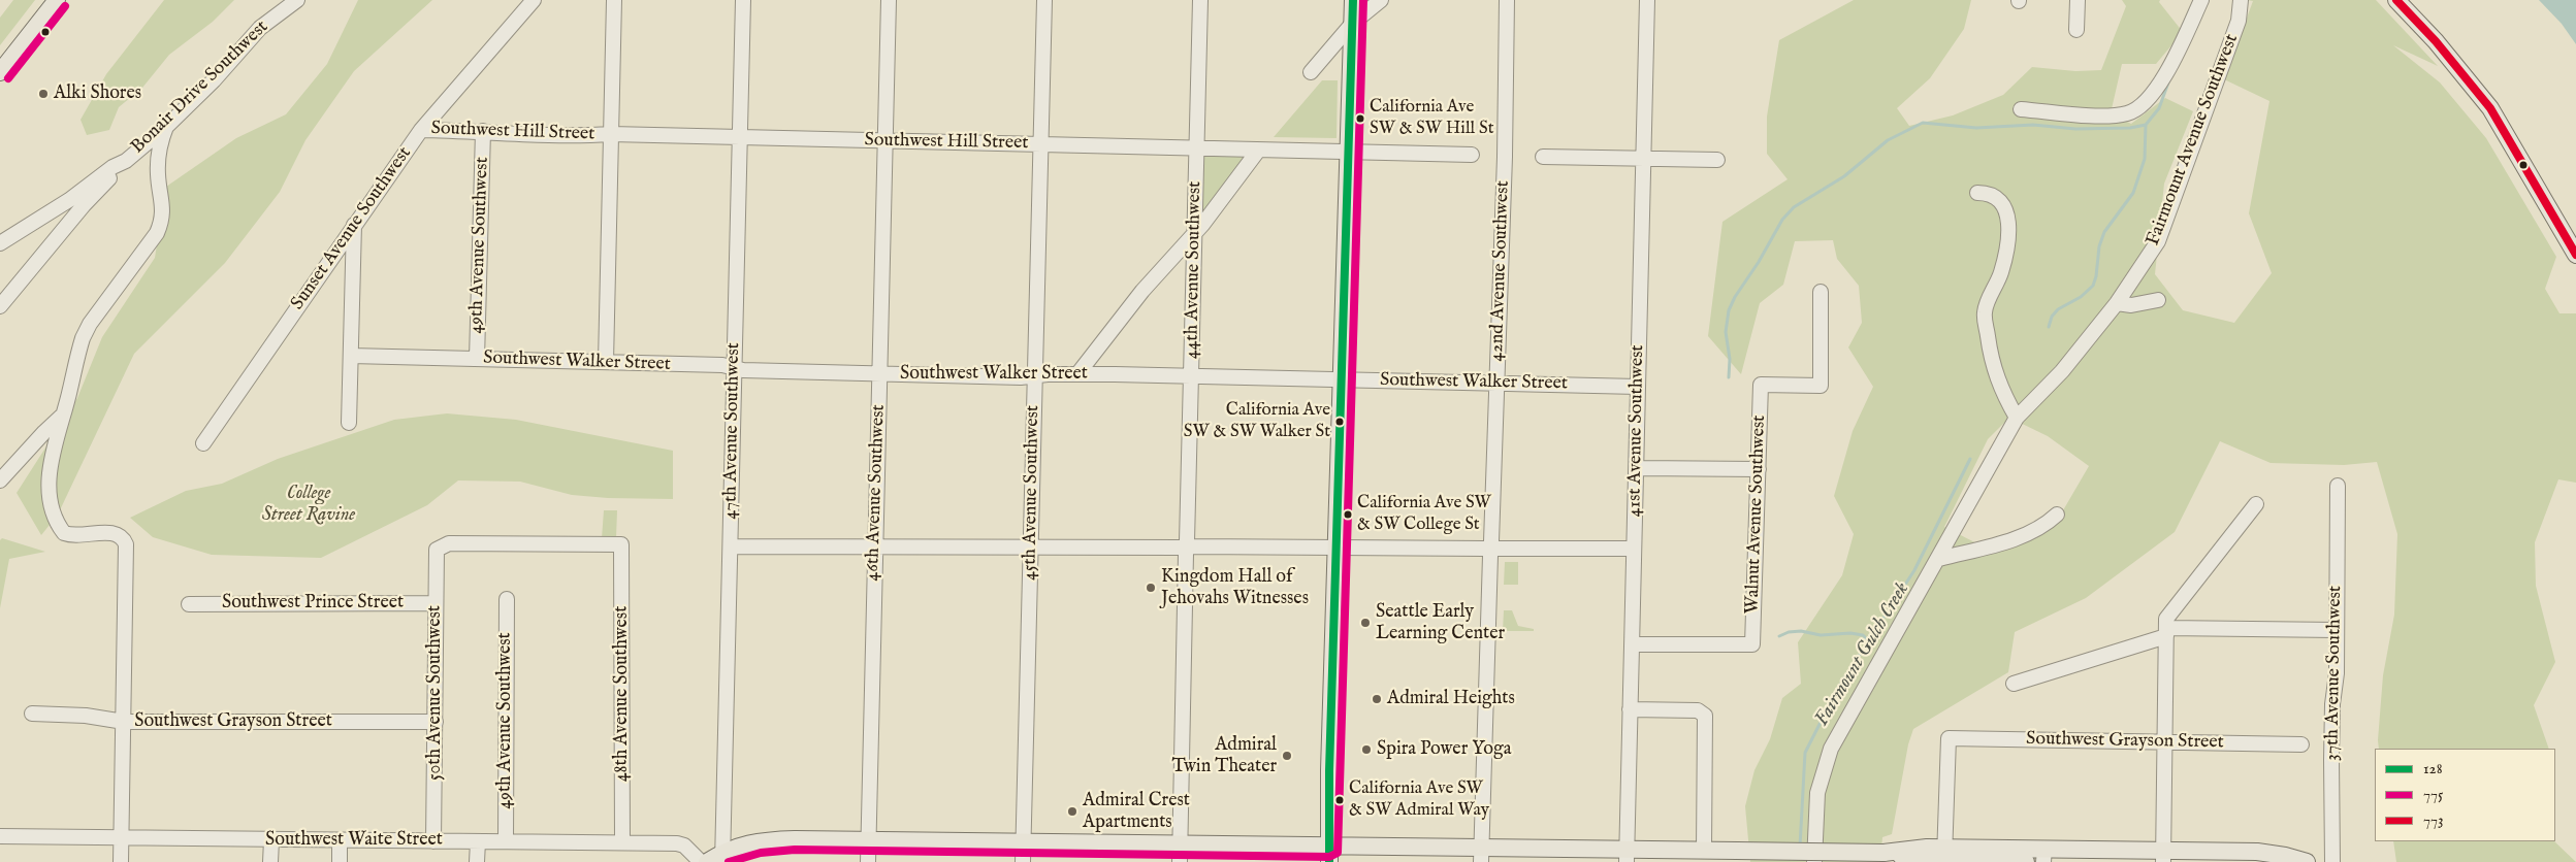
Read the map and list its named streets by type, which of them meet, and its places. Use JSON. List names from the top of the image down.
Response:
{
  "streets": {
    "street": [
      "Bonair Drive Southwest",
      "Southwest Hill Street",
      "Fairmount Avenue Southwest",
      "Sunset Avenue Southwest",
      "49th Avenue Southwest",
      "44th Avenue Southwest",
      "42nd Avenue Southwest",
      "Southwest Walker Street",
      "47th Avenue Southwest",
      "41st Avenue Southwest",
      "46th Avenue Southwest",
      "45th Avenue Southwest",
      "Walnut Avenue Southwest",
      "Southwest Prince Street",
      "37th Avenue Southwest",
      "50th Avenue Southwest",
      "48th Avenue Southwest",
      "Southwest Grayson Street",
      "Southwest Waite Street"
    ]
  },
  "crossings": [
    ["Southwest Hill Street", "Sunset Avenue Southwest"],
    ["Southwest Hill Street", "49th Avenue Southwest"],
    ["Southwest Hill Street", "44th Avenue Southwest"],
    ["Southwest Hill Street", "47th Avenue Southwest"],
    ["Southwest Hill Street", "46th Avenue Southwest"],
    ["Southwest Hill Street", "45th Avenue Southwest"],
    ["49th Avenue Southwest", "Southwest Walker Street"],
    ["49th Avenue Southwest", "Southwest Waite Street"],
    ["44th Avenue Southwest", "Southwest Walker Street"],
    ["42nd Avenue Southwest", "Southwest Walker Street"],
    ["Southwest Walker Street", "47th Avenue Southwest"],
    ["Southwest Walker Street", "41st Avenue Southwest"],
    ["Southwest Walker Street", "46th Avenue Southwest"],
    ["Southwest Walker Street", "45th Avenue Southwest"],
    ["41st Avenue Southwest", "Walnut Avenue Southwest"],
    ["Southwest Prince Street", "50th Avenue Southwest"],
    ["50th Avenue Southwest", "48th Avenue Southwest"],
    ["50th Avenue Southwest", "Southwest Grayson Street"],
    ["50th Avenue Southwest", "Southwest Waite Street"],
    ["48th Avenue Southwest", "Southwest Waite Street"]
  ],
  "water": ["Fairmount Gulch Creek"],
  "parks": ["College Street Ravine"],
  "places": [
    "Alki Shores",
    "California Ave SW & SW Hill St",
    "California Ave SW & SW Walker St",
    "California Ave SW & SW College St",
    "Kingdom Hall of Jehovahs Witnesses",
    "Seattle Early Learning Center",
    "Admiral Heights",
    "Spira Power Yoga",
    "Admiral Twin Theater",
    "California Ave SW & SW Admiral Way",
    "Admiral Crest Apartments"
  ],
  "lines": ["transit line 128", "transit line 775", "transit line 773"],
  "legend": ["128", "775", "773"]
}
